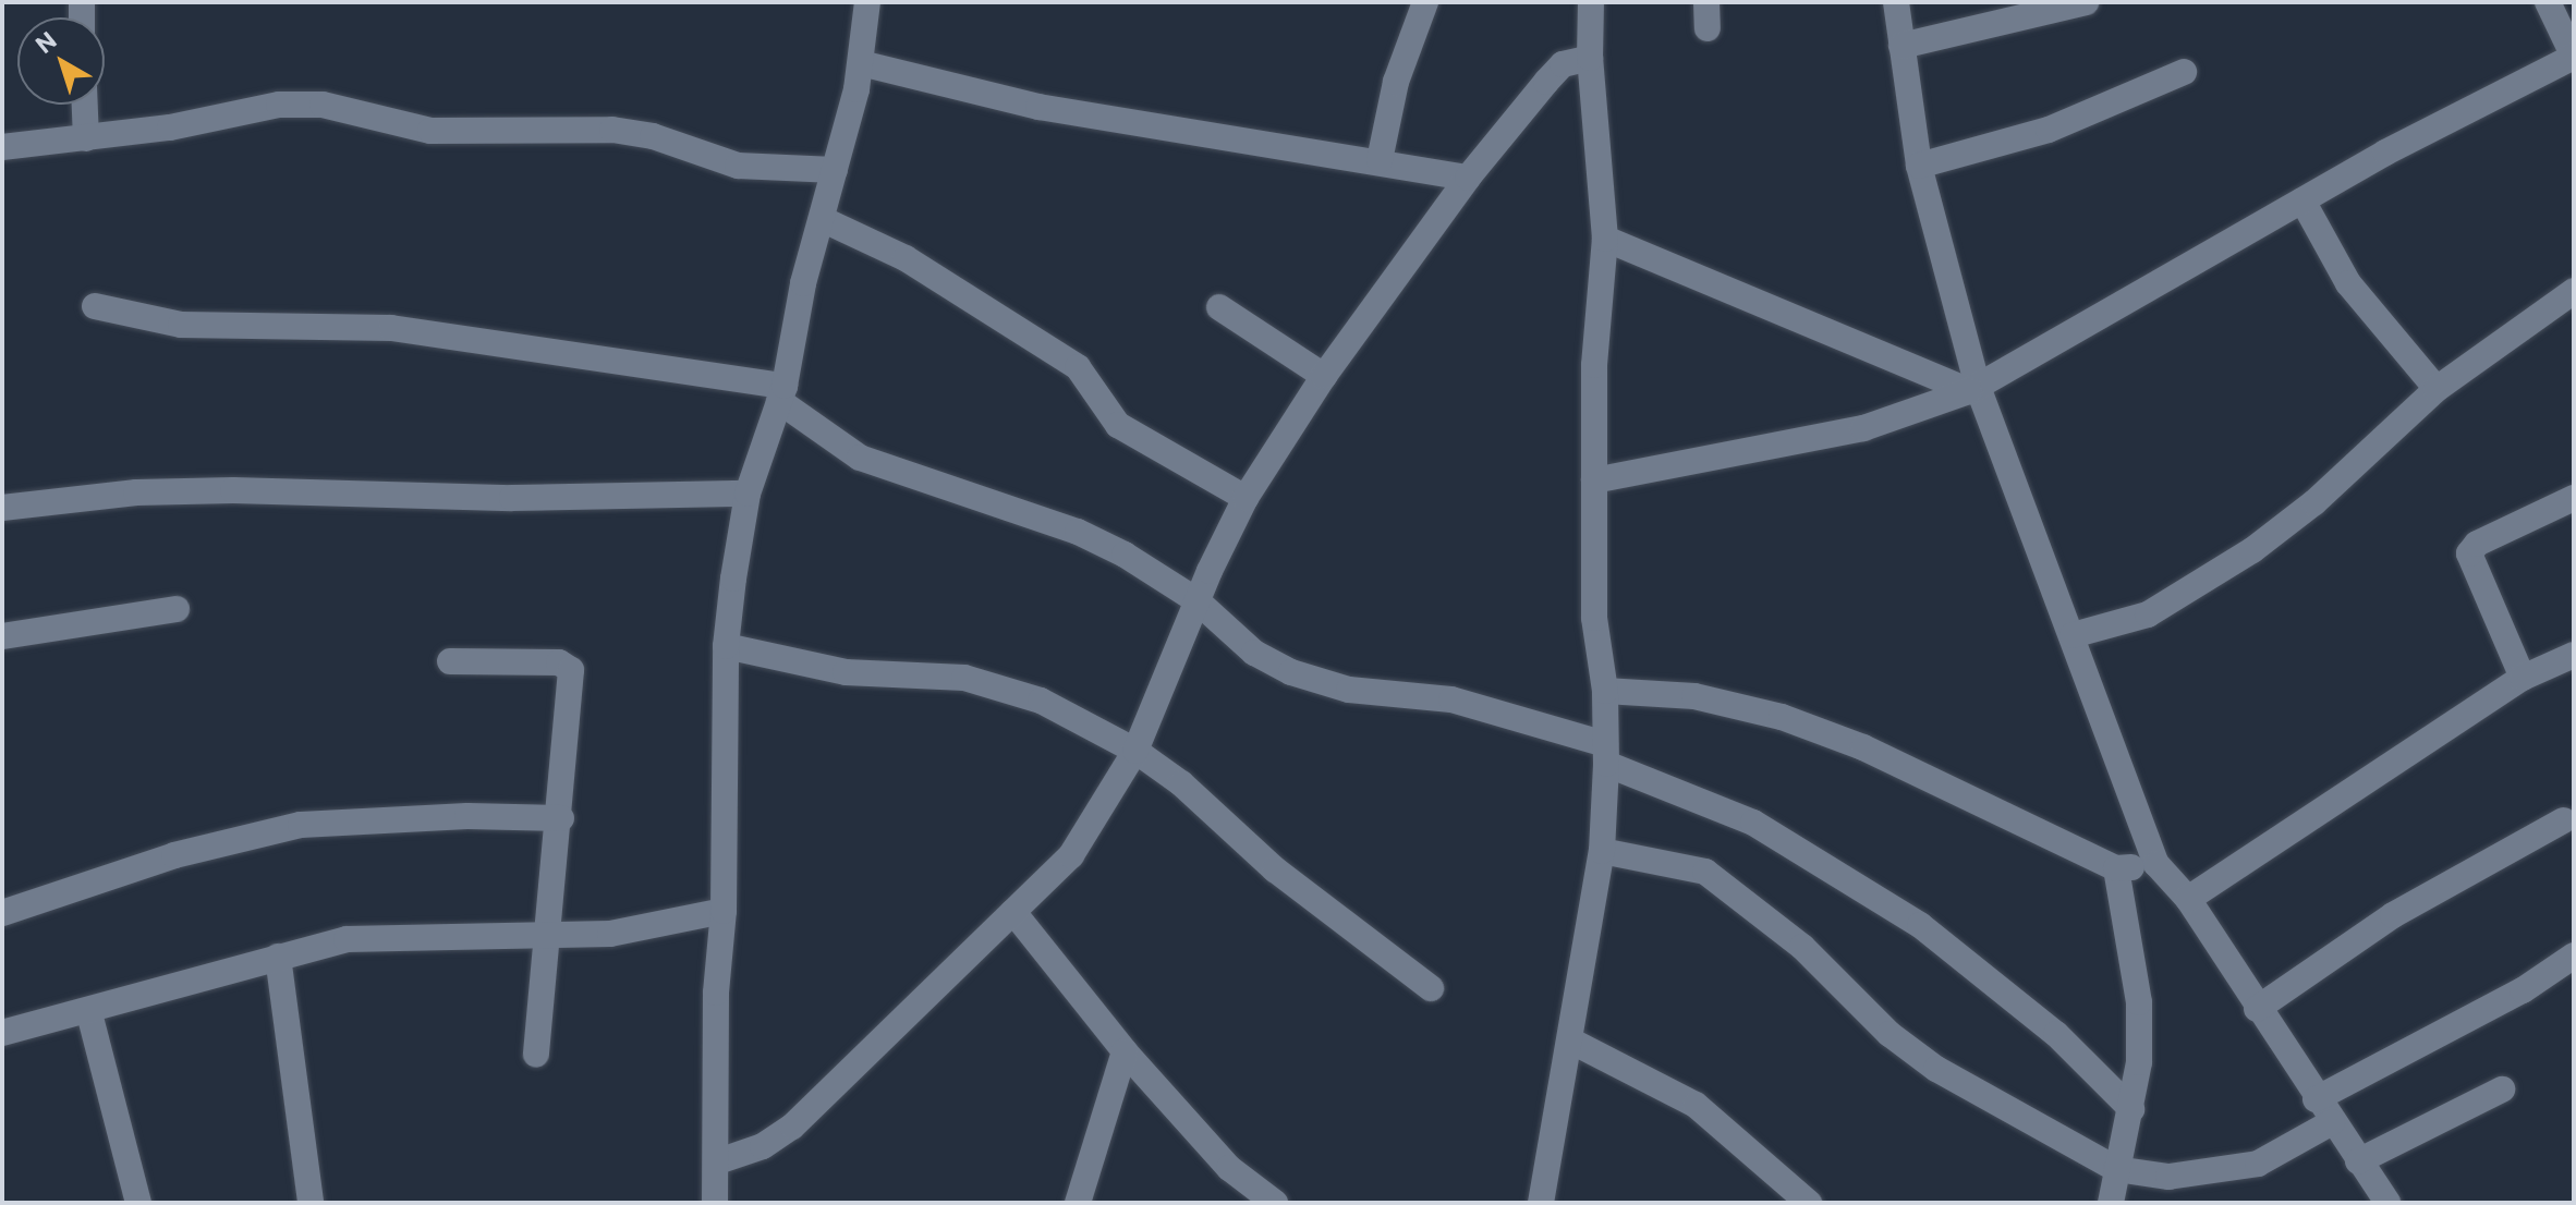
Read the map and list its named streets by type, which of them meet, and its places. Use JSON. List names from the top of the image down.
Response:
{
  "north": "top left"
}
